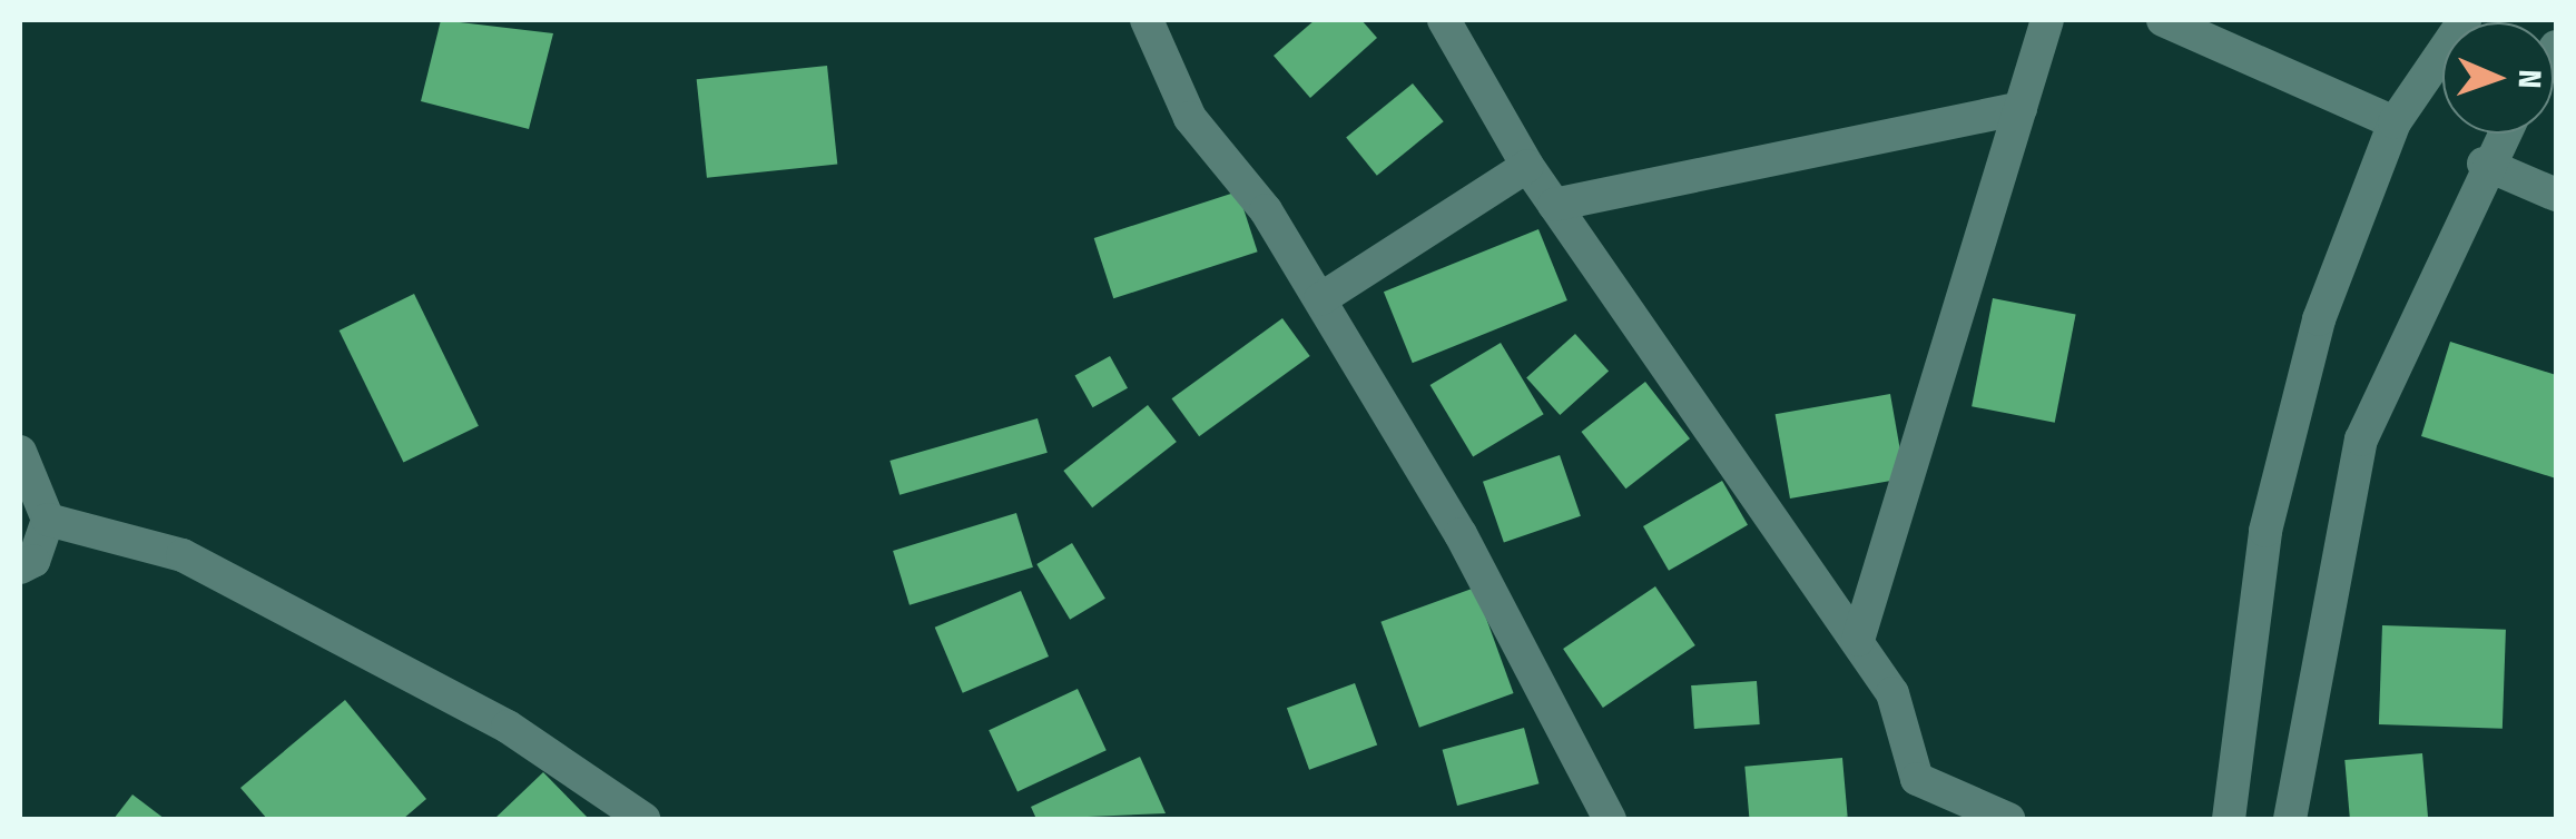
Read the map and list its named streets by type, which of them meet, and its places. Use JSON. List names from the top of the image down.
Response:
{
  "north": "right"
}
